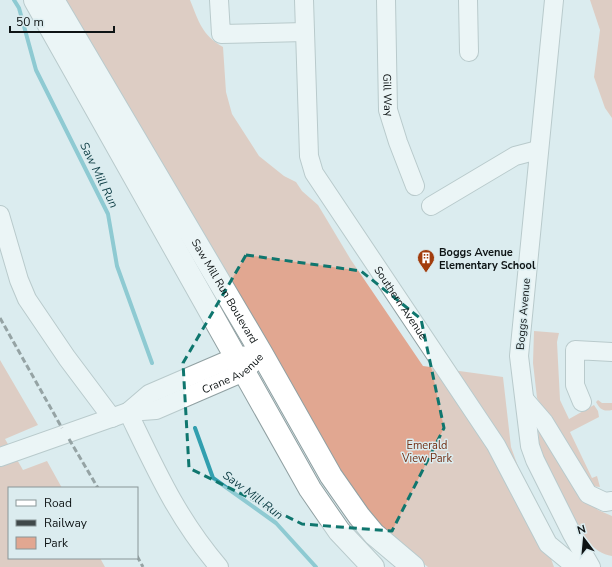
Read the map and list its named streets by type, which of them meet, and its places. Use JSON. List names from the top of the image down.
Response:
{
  "streets": {
    "highway": ["Saw Mill Run Boulevard"],
    "street": [
      "Gill Way",
      "Southern Avenue",
      "Boggs Avenue",
      "Crane Avenue"
    ]
  },
  "crossings": [
    ["Saw Mill Run Boulevard", "Crane Avenue"]
  ],
  "water": ["Saw Mill Run"],
  "parks": ["Emerald View Park"],
  "places": {
    "building": ["Boggs Avenue Elementary School"]
  },
  "legend": ["Road", "Railway", "Park"],
  "scale_bar": "50 m",
  "north": "top"
}
